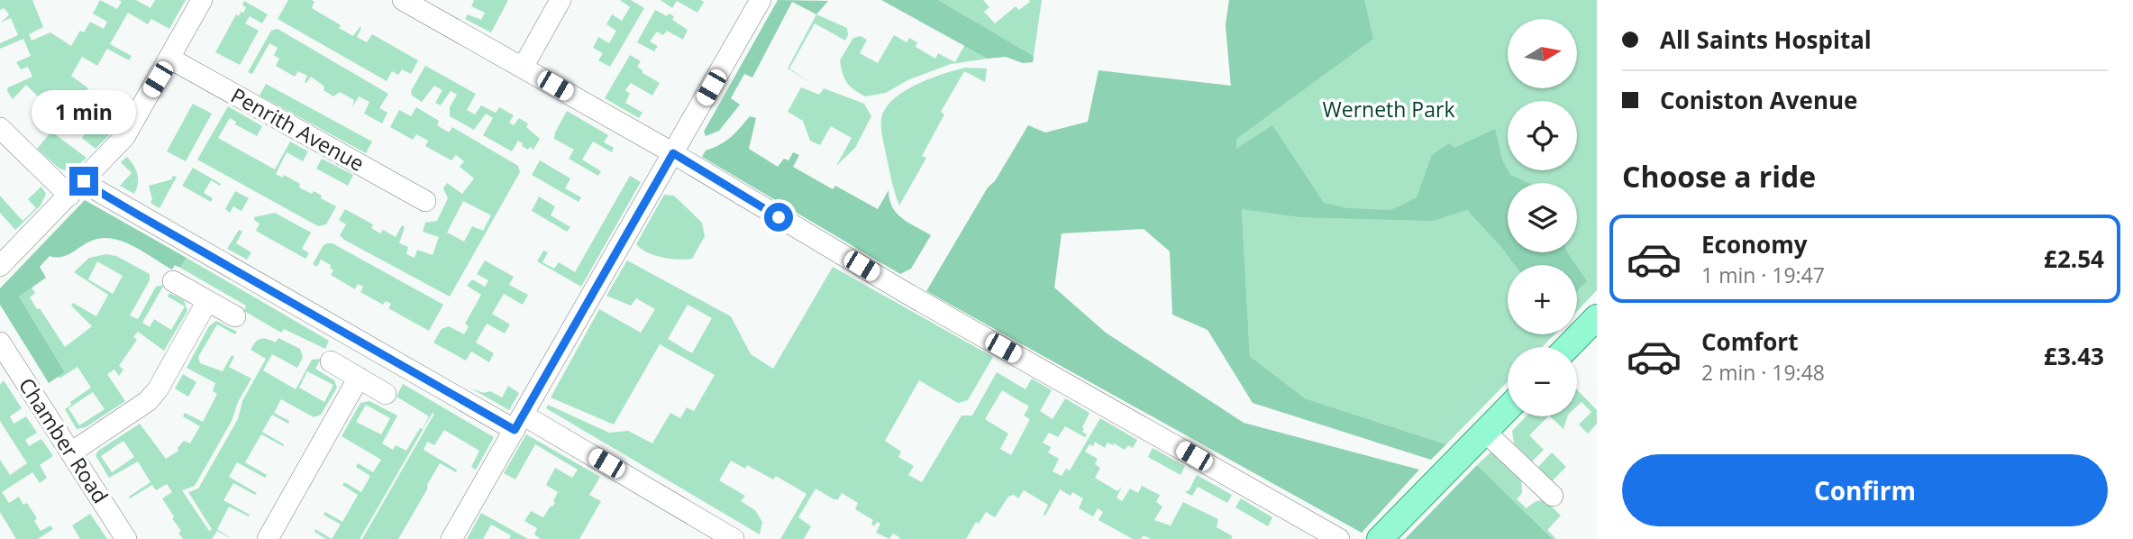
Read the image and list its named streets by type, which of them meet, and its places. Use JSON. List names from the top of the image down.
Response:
{
  "streets": {
    "street": ["Penrith Avenue", "Chamber Road"]
  },
  "parks": ["Werneth Park"],
  "north": "right",
  "page": {
    "banner": ["All Saints Hospital", "Coniston Avenue"],
    "map_buttons": ["+", "−"],
    "bubble": "1 min",
    "heading": "Choose a ride",
    "list": [
      {
        "name": "Economy",
        "note": "1 min · 19:47",
        "value": "£2.54"
      },
      {
        "name": "Comfort",
        "note": "2 min · 19:48",
        "value": "£3.43"
      }
    ],
    "buttons": "Confirm"
  }
}
